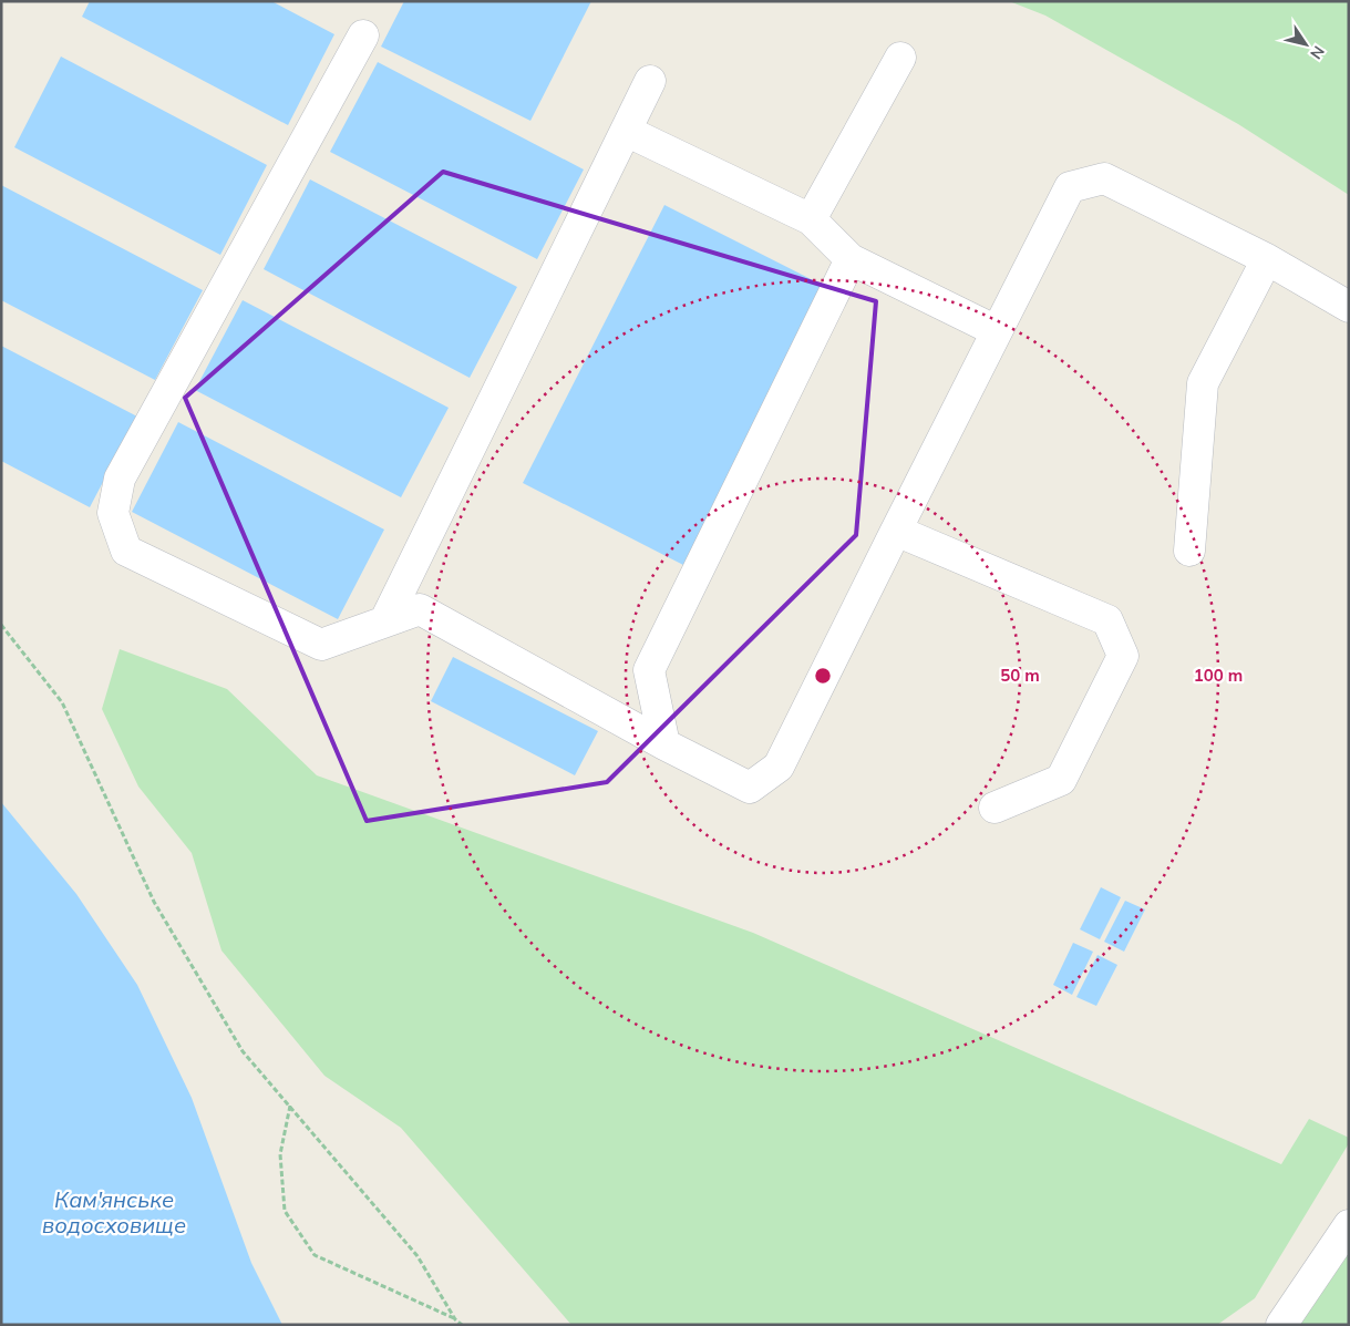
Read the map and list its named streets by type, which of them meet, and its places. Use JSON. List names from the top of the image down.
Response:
{
  "water": ["Кам'янське водосховище"],
  "north": "bottom right",
  "rings": ["50 m", "100 m"]
}
